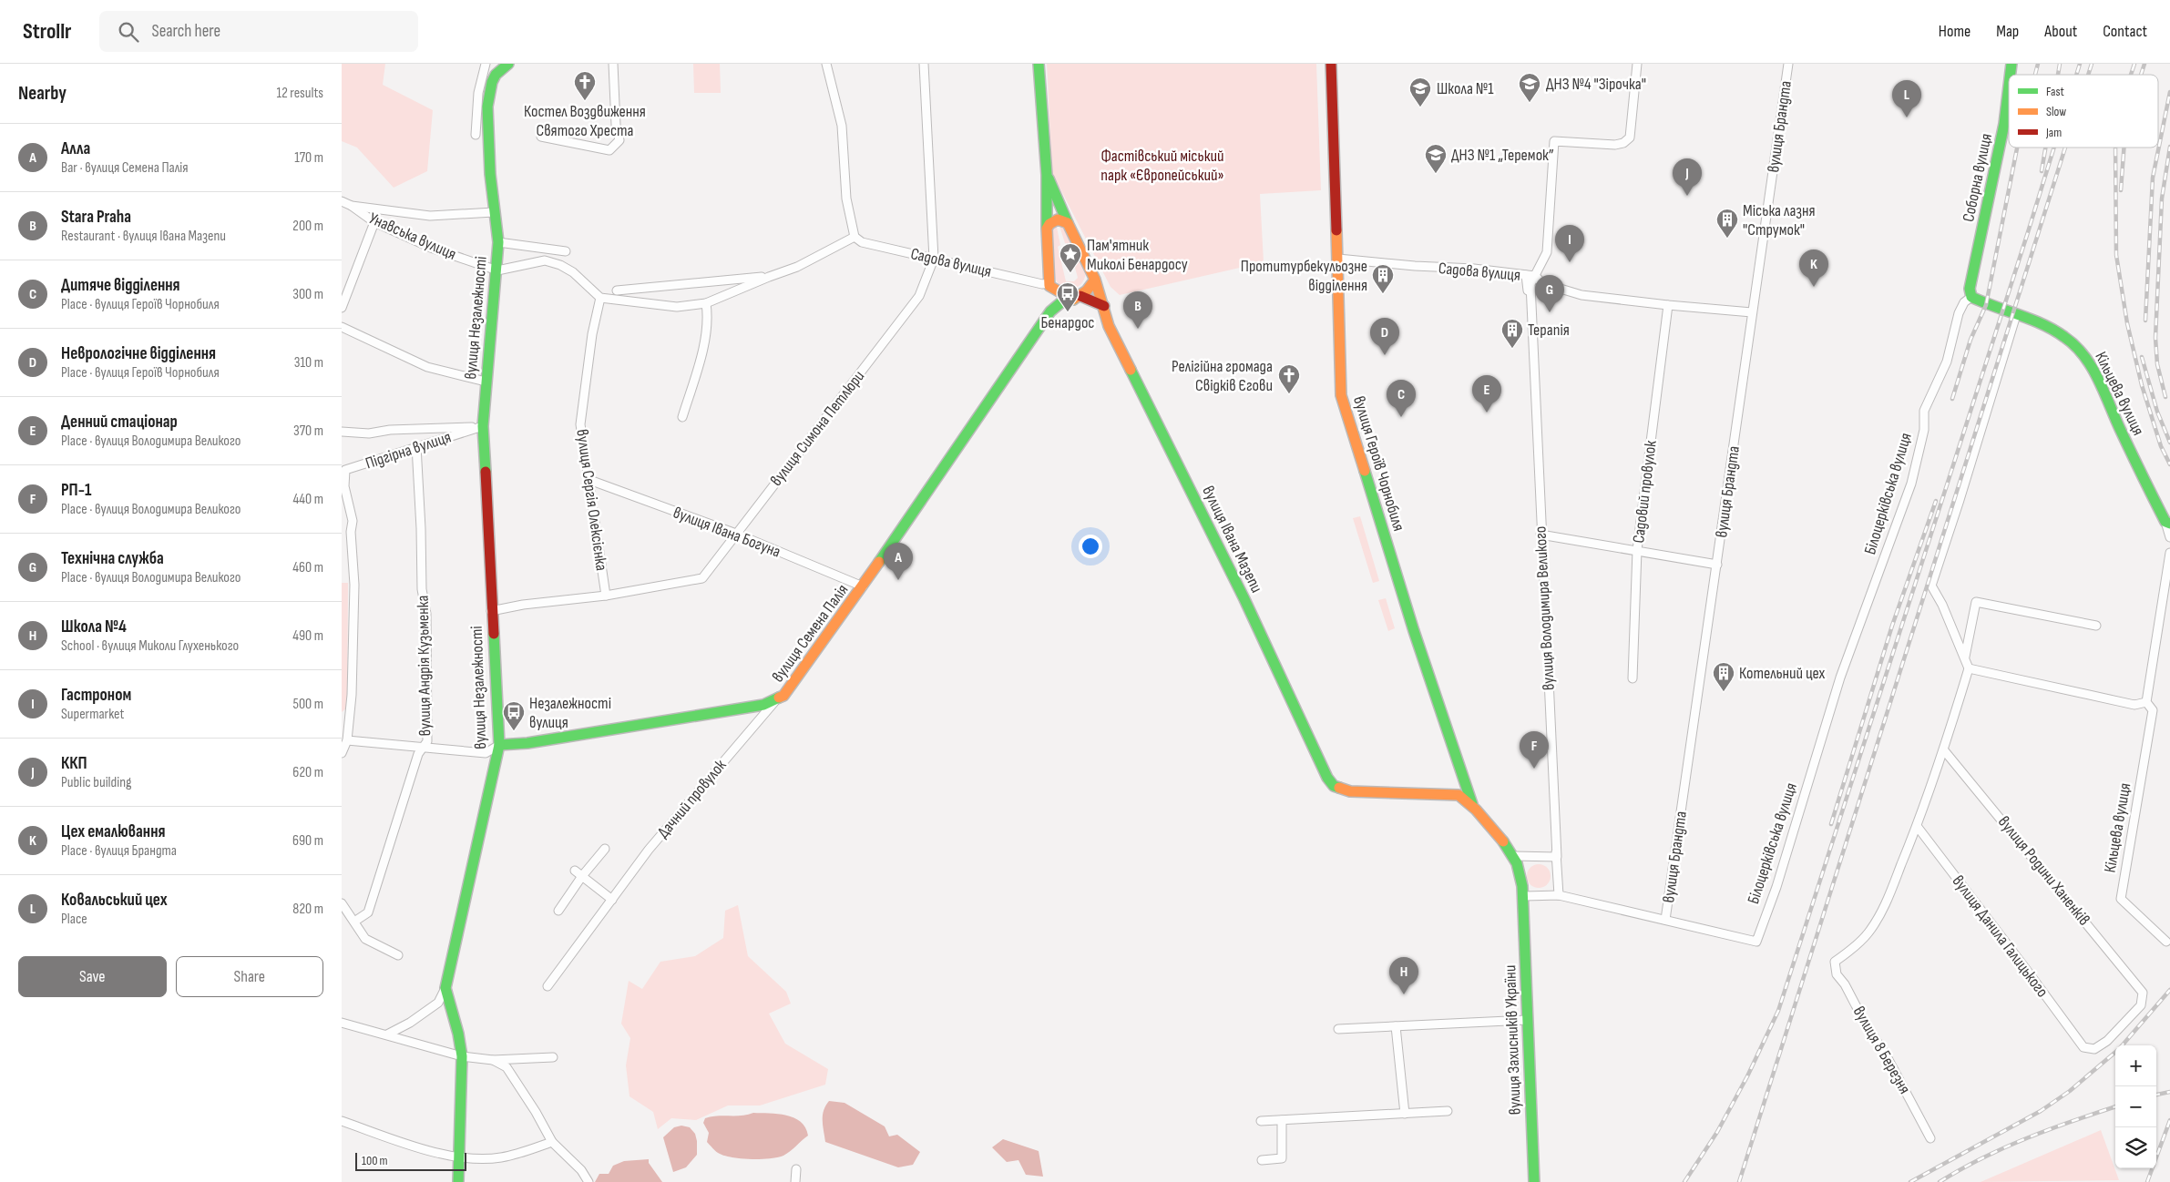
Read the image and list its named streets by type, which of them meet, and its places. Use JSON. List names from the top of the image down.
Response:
{
  "streets": {
    "street": [
      "вулиця Брандта",
      "Соборна вулиця",
      "Унавська вулиця",
      "Садова вулиця",
      "вулиця Незалежності",
      "Кільцева вулиця",
      "вулиця Симона Петлюри",
      "Підгірна вулиця",
      "вулиця Героїв Чорнобиля",
      "Садовий провулок",
      "Білоцерківська вулиця",
      "вулиця Сергія Олексієнка",
      "вулиця Івана Богуна",
      "вулиця Івана Мазепи",
      "вулиця Володимира Великого",
      "вулиця Семена Палія",
      "вулиця Андрія Кузьменка",
      "Дачний провулок",
      "вулиця Родини Ханенків",
      "вулиця Данила Галицького",
      "вулиця Захисників України",
      "вулиця 8 Березня"
    ]
  },
  "crossings": [
    ["вулиця Брандта", "Садова вулиця"],
    ["вулиця Брандта", "Білоцерківська вулиця"],
    ["Соборна вулиця", "Кільцева вулиця"],
    ["Соборна вулиця", "Білоцерківська вулиця"],
    ["Унавська вулиця", "вулиця Незалежності"],
    ["Садова вулиця", "вулиця Симона Петлюри"],
    ["Садова вулиця", "вулиця Героїв Чорнобиля"],
    ["Садова вулиця", "Садовий провулок"],
    ["Садова вулиця", "вулиця Володимира Великого"],
    ["вулиця Незалежності", "вулиця Симона Петлюри"],
    ["вулиця Незалежності", "Підгірна вулиця"],
    ["вулиця Незалежності", "вулиця Семена Палія"],
    ["Кільцева вулиця", "Білоцерківська вулиця"],
    ["вулиця Симона Петлюри", "вулиця Сергія Олексієнка"],
    ["вулиця Симона Петлюри", "вулиця Івана Богуна"],
    ["Підгірна вулиця", "вулиця Семена Палія"],
    ["Підгірна вулиця", "вулиця Андрія Кузьменка"],
    ["вулиця Героїв Чорнобиля", "вулиця Івана Мазепи"],
    ["Білоцерківська вулиця", "вулиця Володимира Великого"],
    ["Білоцерківська вулиця", "вулиця Захисників України"],
    ["вулиця Сергія Олексієнка", "вулиця Івана Богуна"],
    ["вулиця Івана Богуна", "вулиця Семена Палія"],
    ["вулиця Семена Палія", "вулиця Андрія Кузьменка"],
    ["вулиця Семена Палія", "Дачний провулок"],
    ["вулиця Родини Ханенків", "вулиця Данила Галицького"],
    ["вулиця Данила Галицького", "вулиця 8 Березня"]
  ],
  "parks": ["Фастівський міський парк «Європейський»"],
  "places": {
    "church": ["Костел Воздвиження Святого Хреста", "Релігійна громада Свідків Єгови"],
    "school or university": ["ДНЗ №4 \"Зірочка\"", "Школа №1", "ДНЗ №1 „Теремок”"],
    "building": [
      "Міська лазня \"Струмок\"",
      "Протитурбекульозне відділення",
      "Терапія",
      "Котельний цех"
    ],
    "place": ["Пам'ятник Миколі Бенардосу"],
    "bus stop": ["Бенардос", "Незалежності вулиця"]
  },
  "legend": ["Fast", "Slow", "Jam"],
  "scale_bar": "100 m",
  "page": {
    "header": "Strollr",
    "search": "Search here",
    "nav": [
      "Home",
      "Map",
      "About",
      "Contact"
    ],
    "heading": ["Nearby", "12 results"],
    "pins": [
      "L",
      "J",
      "I",
      "K",
      "G",
      "B",
      "D",
      "E",
      "C",
      "A",
      "F",
      "H"
    ],
    "list": [
      {
        "mark": "A",
        "name": "Алла",
        "note": "Bar · вулиця Семена Палія",
        "value": "170 m"
      },
      {
        "mark": "B",
        "name": "Stara Praha",
        "note": "Restaurant · вулиця Івана Мазепи",
        "value": "200 m"
      },
      {
        "mark": "C",
        "name": "Дитяче відділення",
        "note": "Place · вулиця Героїв Чорнобиля",
        "value": "300 m"
      },
      {
        "mark": "D",
        "name": "Неврологічне відділення",
        "note": "Place · вулиця Героїв Чорнобиля",
        "value": "310 m"
      },
      {
        "mark": "E",
        "name": "Денний стаціонар",
        "note": "Place · вулиця Володимира Великого",
        "value": "370 m"
      },
      {
        "mark": "F",
        "name": "РП-1",
        "note": "Place · вулиця Володимира Великого",
        "value": "440 m"
      },
      {
        "mark": "G",
        "name": "Технічна служба",
        "note": "Place · вулиця Володимира Великого",
        "value": "460 m"
      },
      {
        "mark": "H",
        "name": "Школа №4",
        "note": "School · вулиця Миколи Глухенького",
        "value": "490 m"
      },
      {
        "mark": "I",
        "name": "Гастроном",
        "note": "Supermarket",
        "value": "500 m"
      },
      {
        "mark": "J",
        "name": "ККП",
        "note": "Public building",
        "value": "620 m"
      },
      {
        "mark": "K",
        "name": "Цех емалювання",
        "note": "Place · вулиця Брандта",
        "value": "690 m"
      },
      {
        "mark": "L",
        "name": "Ковальський цех",
        "note": "Place",
        "value": "820 m"
      }
    ],
    "buttons": ["Save", "Share"],
    "map_buttons": ["+", "−"],
    "scale": "100 m"
  }
}
